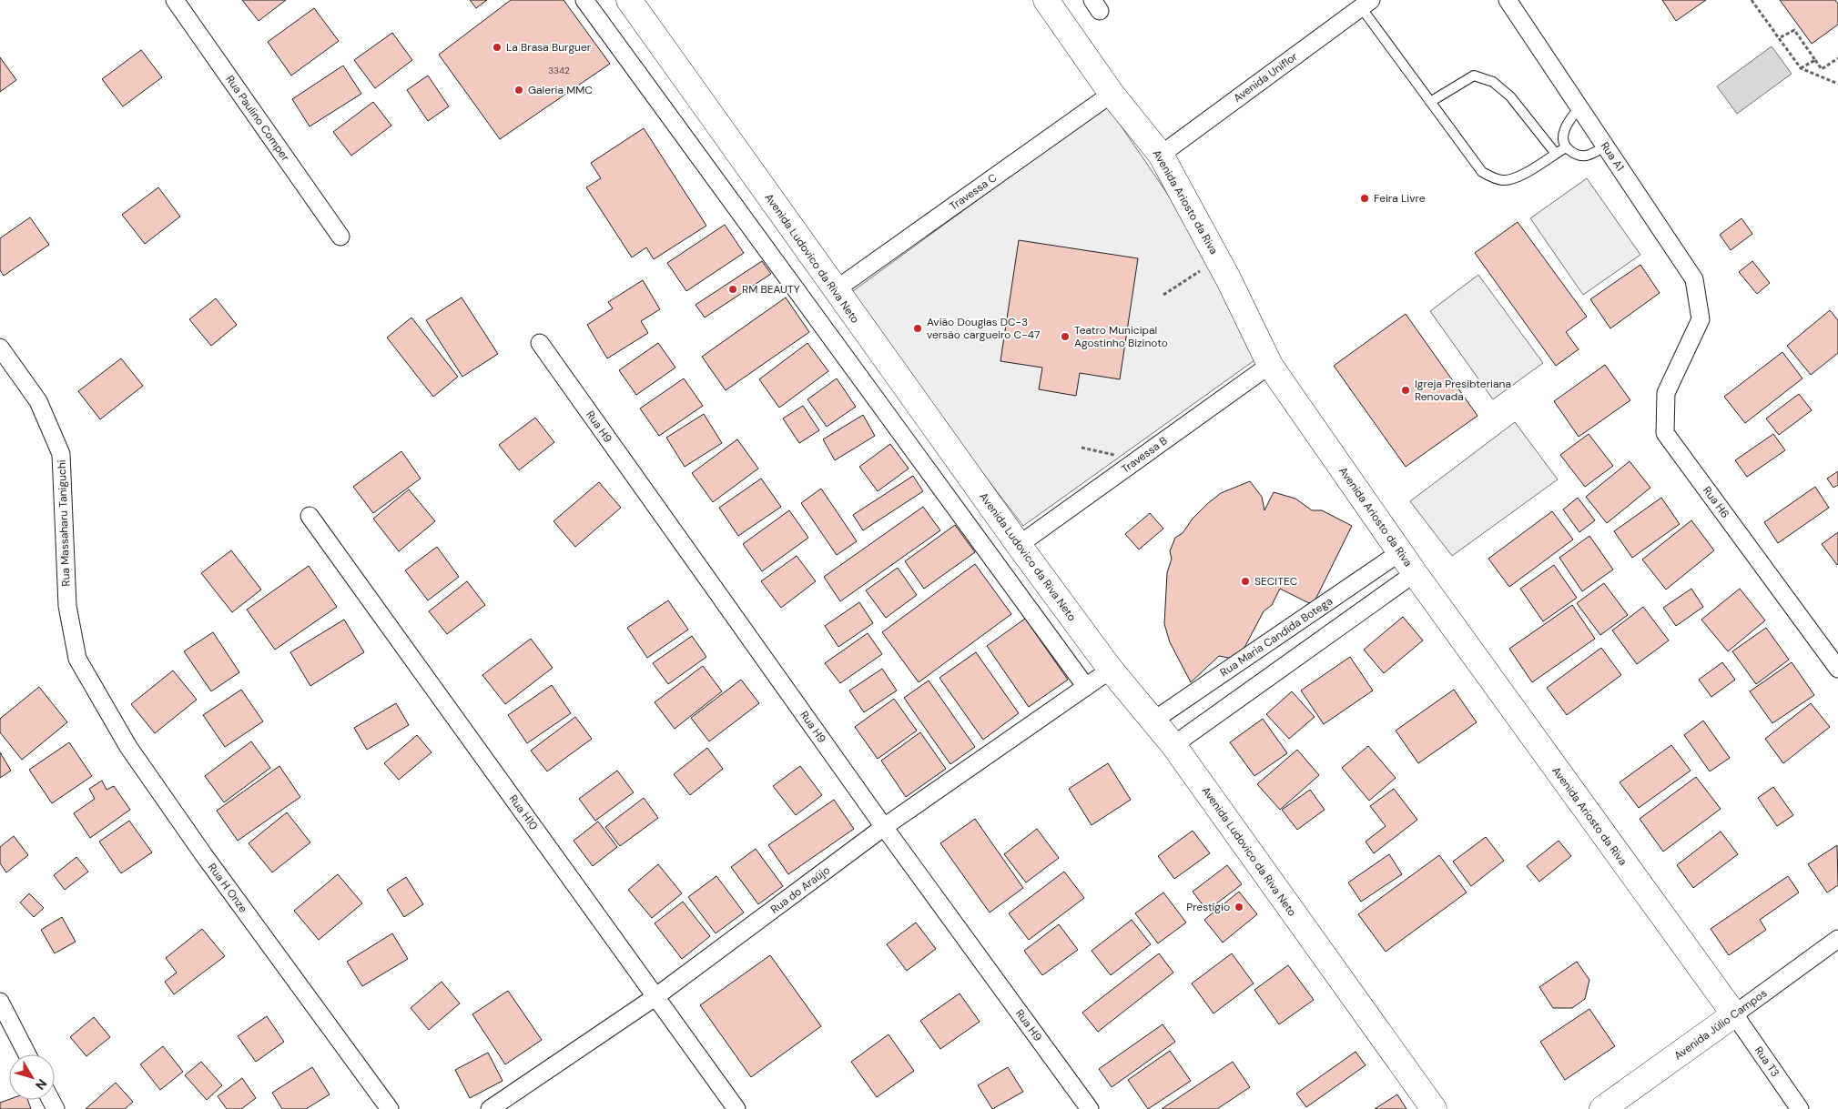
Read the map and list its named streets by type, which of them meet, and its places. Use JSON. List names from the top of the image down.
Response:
{
  "streets": {
    "street": [
      "Avenida Uniflor",
      "Rua Paulino Comper",
      "Rua A1",
      "Travessa C",
      "Avenida Ariosto da Riva",
      "Avenida Ludovico da Riva Neto",
      "Rua H9",
      "Travessa B",
      "Rua H6",
      "Rua Massaharu Taniguchi",
      "Rua Maria Candida Botega",
      "Rua H10",
      "Rua H Onze",
      "Rua do Araújo",
      "Avenida Júlio Campos",
      "Rua T3"
    ]
  },
  "crossings": [
    ["Avenida Uniflor", "Avenida Ariosto da Riva"],
    ["Rua A1", "Rua H6"],
    ["Travessa C", "Avenida Ariosto da Riva"],
    ["Travessa C", "Avenida Ludovico da Riva Neto"],
    ["Avenida Ariosto da Riva", "Travessa B"],
    ["Avenida Ariosto da Riva", "Rua Maria Candida Botega"],
    ["Avenida Ariosto da Riva", "Avenida Júlio Campos"],
    ["Avenida Ariosto da Riva", "Rua T3"],
    ["Avenida Ludovico da Riva Neto", "Travessa B"],
    ["Avenida Ludovico da Riva Neto", "Rua Maria Candida Botega"],
    ["Avenida Ludovico da Riva Neto", "Rua do Araújo"],
    ["Rua H9", "Rua do Araújo"],
    ["Rua Massaharu Taniguchi", "Rua H Onze"],
    ["Rua H10", "Rua do Araújo"],
    ["Avenida Júlio Campos", "Rua T3"]
  ],
  "places": [
    "La Brasa Burguer",
    "Galeria MMC",
    "Feira Livre",
    "RM BEAUTY",
    "Avião Douglas DC-3 versão cargueiro C-47",
    "Teatro Municipal Agostinho Bizinoto",
    "Igreja Presibteriana Renovada",
    "SECITEC",
    "Prestígio"
  ],
  "house_numbers": ["3342"],
  "north": "bottom right"
}
